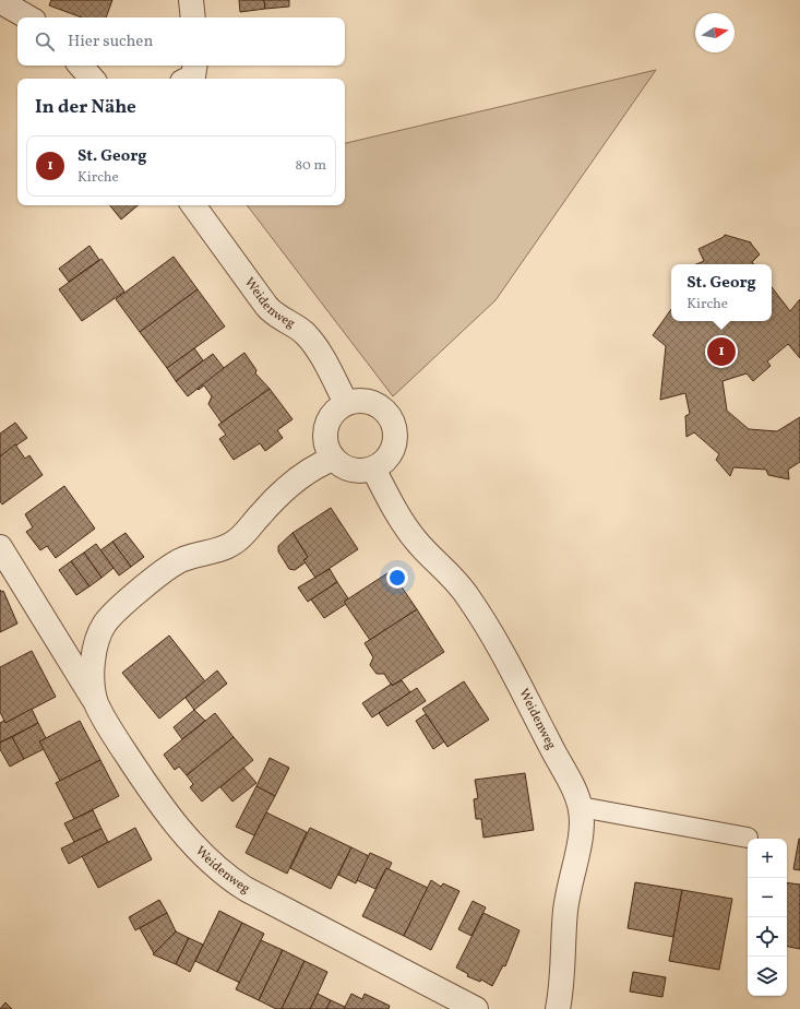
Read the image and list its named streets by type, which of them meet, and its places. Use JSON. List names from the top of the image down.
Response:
{
  "streets": {
    "street": ["Weidenweg"]
  },
  "north": "right",
  "page": {
    "search": "Hier suchen",
    "heading": "In der Nähe",
    "list": [
      {
        "mark": "1",
        "name": "St. Georg",
        "note": "Kirche",
        "value": "80 m"
      }
    ],
    "popup": ["St. Georg", "Kirche"],
    "pins": "1",
    "map_buttons": ["+", "−"]
  }
}
